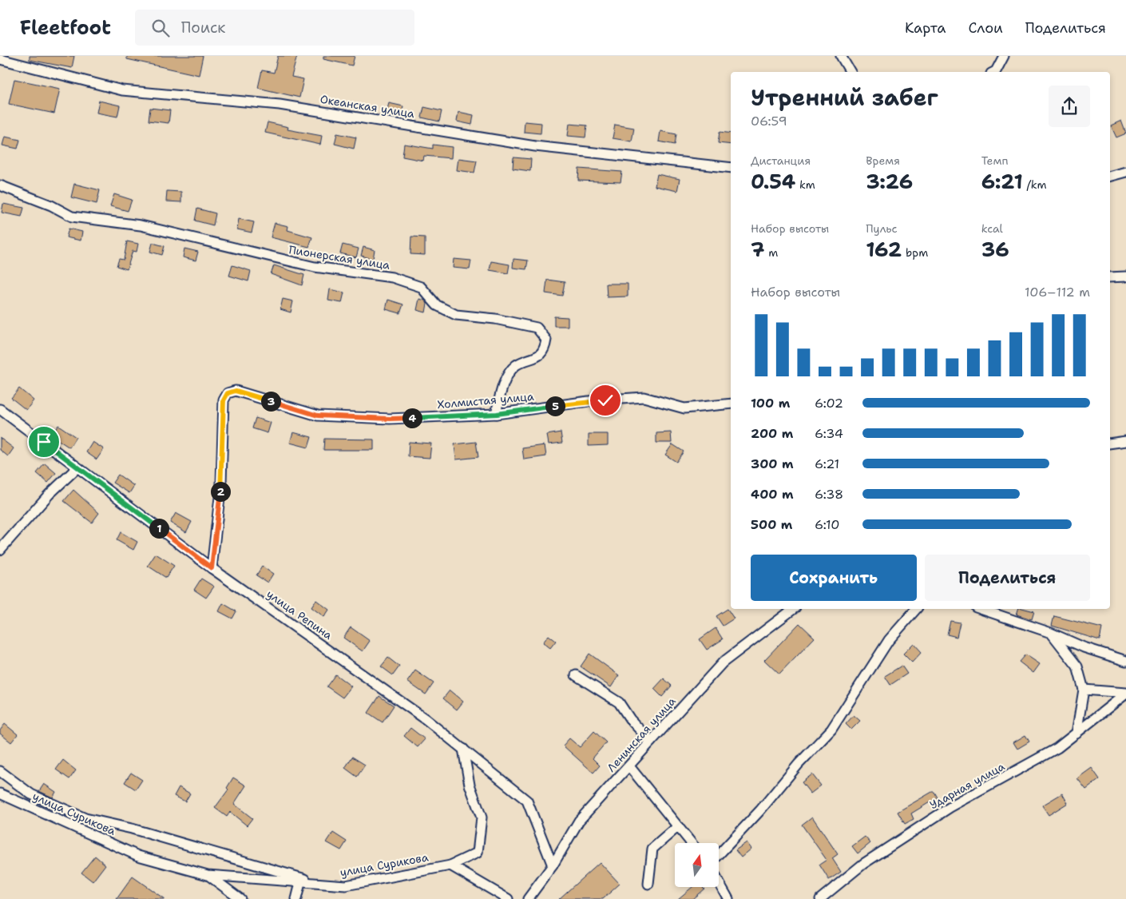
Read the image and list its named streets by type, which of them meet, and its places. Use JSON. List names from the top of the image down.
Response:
{
  "streets": {
    "street": [
      "Океанская улица",
      "Пионерская улица",
      "Холмистая улица",
      "улица Репина",
      "Ленинская улица",
      "Ударная улица",
      "улица Сурикова"
    ]
  },
  "crossings": [
    ["Пионерская улица", "Холмистая улица"],
    ["Холмистая улица", "улица Репина"],
    ["улица Репина", "Ленинская улица"],
    ["улица Репина", "улица Сурикова"]
  ],
  "north": "top",
  "page": {
    "header": "Fleetfoot",
    "search": "Поиск",
    "nav": ["Карта", "Слои", "Поделиться"],
    "heading": ["Утренний забег", "06:59"],
    "stats": [
      ["Дистанция", "0.54 km"],
      ["Время", "3:26"],
      ["Темп", "6:21 /km"],
      ["Набор высоты", "7 m"],
      ["Пульс", "162 bpm"],
      ["kcal", "36"]
    ],
    "chart": ["Набор высоты", "106–112 m"],
    "list": [
      {
        "name": "100 m",
        "note": "6:02"
      },
      {
        "name": "200 m",
        "note": "6:34"
      },
      {
        "name": "300 m",
        "note": "6:21"
      },
      {
        "name": "400 m",
        "note": "6:38"
      },
      {
        "name": "500 m",
        "note": "6:10"
      }
    ],
    "pins": [
      "3",
      "5",
      "4",
      "2",
      "1"
    ],
    "buttons": ["Сохранить", "Поделиться"]
  }
}
